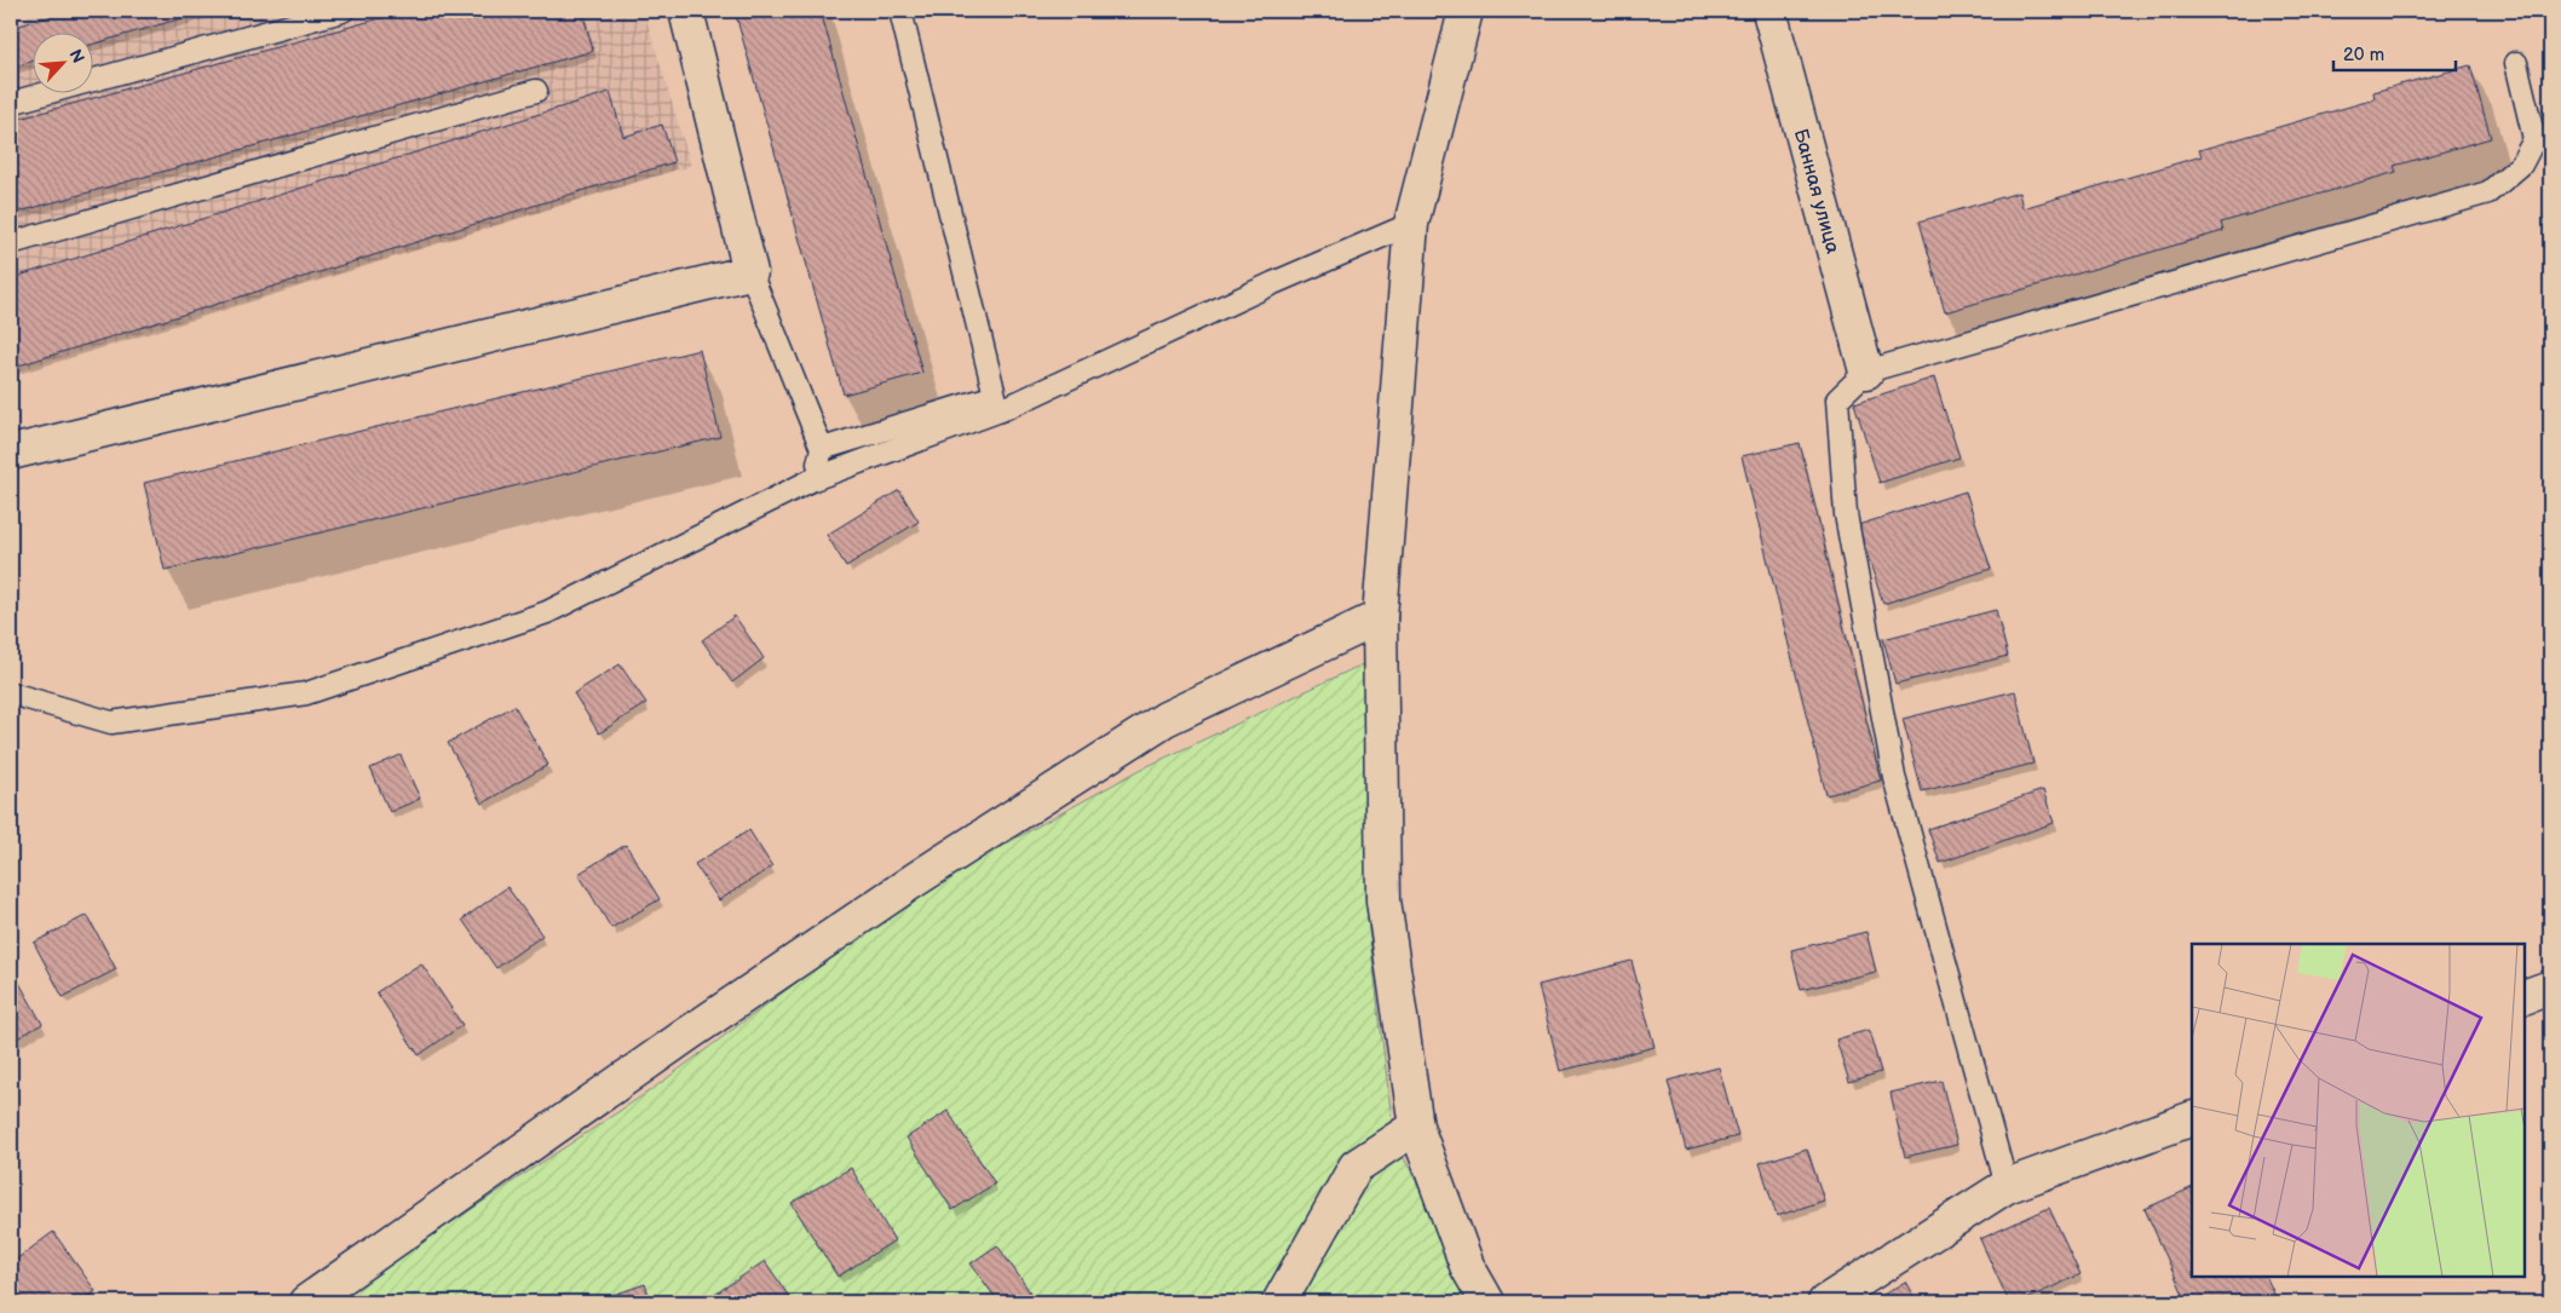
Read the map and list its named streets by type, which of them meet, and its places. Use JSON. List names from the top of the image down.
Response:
{
  "streets": {
    "street": ["Банная улица"]
  },
  "scale_bar": "20 m",
  "north": "top right"
}
